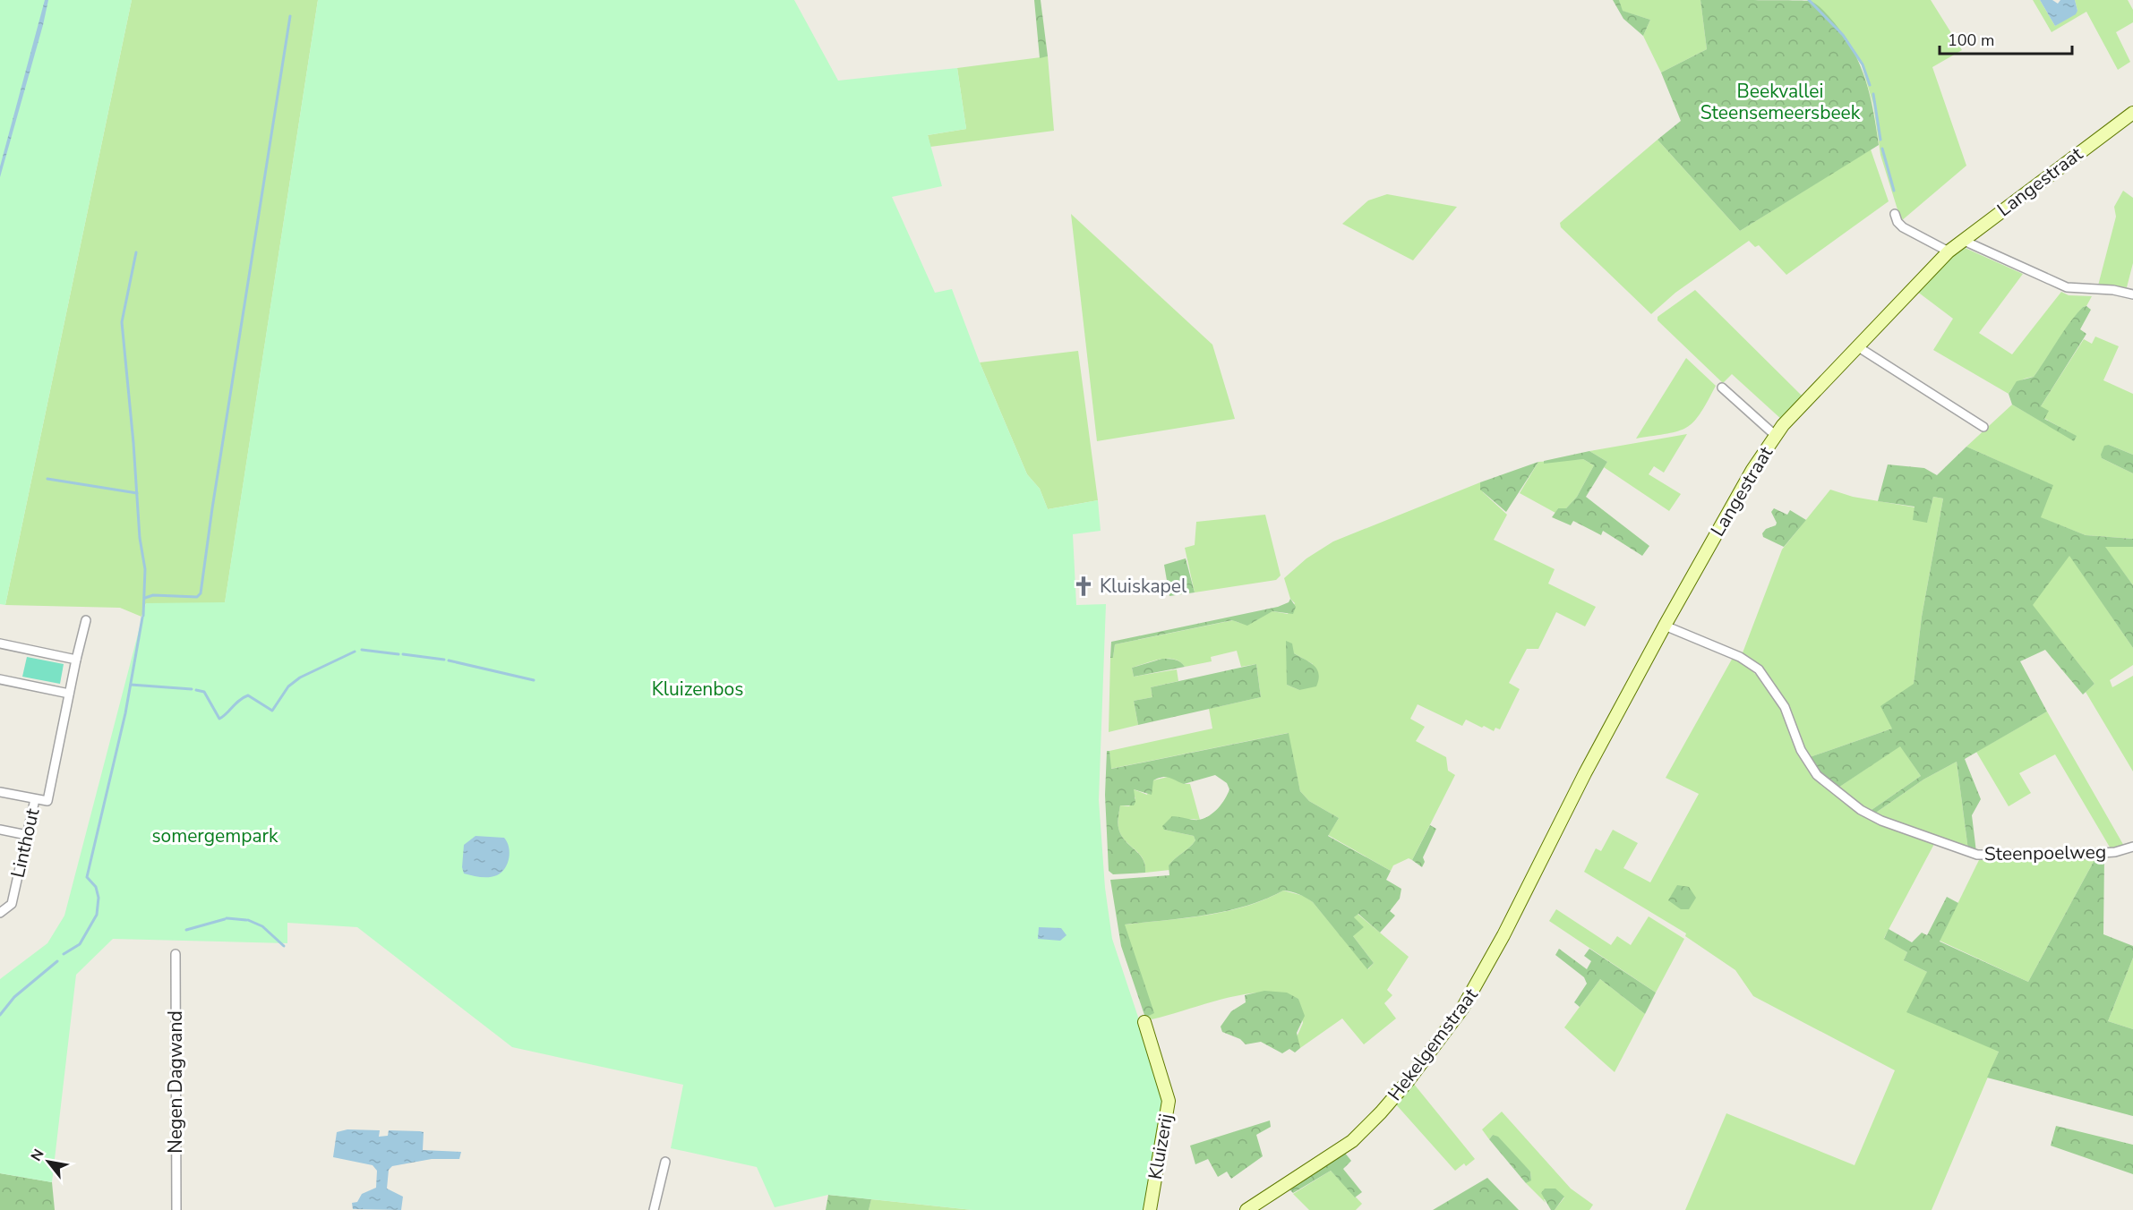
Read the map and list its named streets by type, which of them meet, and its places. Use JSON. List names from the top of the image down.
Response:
{
  "streets": {
    "street": [
      "Langestraat",
      "Linthout",
      "Steenpoelweg",
      "Hekelgemstraat",
      "Negen Dagwand",
      "Kluizerij"
    ]
  },
  "crossings": [
    ["Langestraat", "Steenpoelweg"],
    ["Langestraat", "Hekelgemstraat"]
  ],
  "parks": ["Beekvallei Steensemeersbeek", "Kluizenbos", "somergempark"],
  "places": {
    "church": ["Kluiskapel"]
  },
  "scale_bar": "100 m",
  "north": "top left"
}
